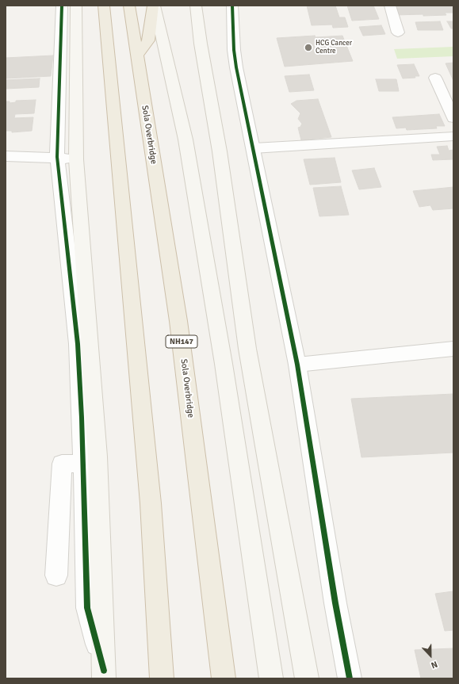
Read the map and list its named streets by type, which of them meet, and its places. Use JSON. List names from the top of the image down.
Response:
{
  "streets": {
    "highway": ["Sola Overbridge", "NH147"]
  },
  "places": ["HCG Cancer Centre"],
  "north": "bottom"
}
